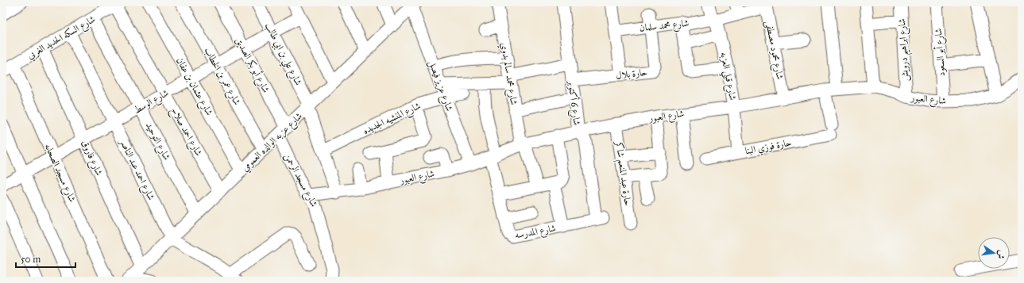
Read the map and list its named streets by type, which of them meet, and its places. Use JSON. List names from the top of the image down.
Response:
{
  "streets": {
    "street": [
      "شارع محمد سلمان",
      "شارع السكه الحديد الغربي",
      "شارع محمود مصطفى",
      "شارع ابراهيم درويش",
      "شارع أبو السعود",
      "شارع علي بن ابي طالب",
      "شارع أبو بكر الصديق",
      "شارع محمد سالم بدوي",
      "حارة بلال",
      "شارع عمر بن الخطاب",
      "شارع قبلي العزبه",
      "شارع عزيز فيصل",
      "شارع عثمان بن عفان",
      "شارع العبور",
      "شارع الوسط",
      "شارع 6 أكتوبر",
      "شارع المنشيه الجديده",
      "شارع احمد صلاح",
      "شارع التوحيد",
      "شارع عزبه الوالده العمومي",
      "حارة فوزي البنا",
      "شارع فاروق",
      "شارع احمد عبد الناصر",
      "شارع مسجد الصحابه",
      "حارة عبد المنعم شاكر",
      "شارع مسجد الرحمن",
      "شارع المدرسه"
    ]
  },
  "crossings": [
    ["شارع محمد سلمان", "شارع محمود مصطفى"],
    ["شارع محمد سلمان", "حارة بلال"],
    ["شارع محمد سلمان", "شارع قبلي العزبه"],
    ["شارع السكه الحديد الغربي", "شارع احمد صلاح"],
    ["شارع السكه الحديد الغربي", "شارع التوحيد"],
    ["شارع السكه الحديد الغربي", "شارع فاروق"],
    ["شارع السكه الحديد الغربي", "شارع احمد عبد الناصر"],
    ["شارع السكه الحديد الغربي", "شارع مسجد الصحابه"],
    ["شارع محمود مصطفى", "شارع العبور"],
    ["شارع ابراهيم درويش", "شارع العبور"],
    ["شارع أبو السعود", "شارع العبور"],
    ["شارع علي بن ابي طالب", "شارع العبور"],
    ["شارع علي بن ابي طالب", "شارع الوسط"],
    ["شارع علي بن ابي طالب", "شارع المنشيه الجديده"],
    ["شارع علي بن ابي طالب", "شارع عزبه الوالده العمومي"],
    ["شارع أبو بكر الصديق", "شارع الوسط"],
    ["شارع أبو بكر الصديق", "شارع عزبه الوالده العمومي"],
    ["شارع أبو بكر الصديق", "شارع مسجد الرحمن"],
    ["شارع محمد سالم بدوي", "شارع العبور"],
    ["حارة بلال", "شارع 6 أكتوبر"],
    ["شارع عمر بن الخطاب", "شارع الوسط"],
    ["شارع عمر بن الخطاب", "شارع عزبه الوالده العمومي"],
    ["شارع قبلي العزبه", "شارع العبور"],
    ["شارع قبلي العزبه", "حارة فوزي البنا"],
    ["شارع عزيز فيصل", "شارع العبور"],
    ["شارع عزيز فيصل", "شارع المنشيه الجديده"],
    ["شارع عزيز فيصل", "شارع عزبه الوالده العمومي"],
    ["شارع عثمان بن عفان", "شارع الوسط"],
    ["شارع عثمان بن عفان", "شارع عزبه الوالده العمومي"],
    ["شارع العبور", "شارع 6 أكتوبر"],
    ["شارع العبور", "حارة فوزي البنا"],
    ["شارع العبور", "حارة عبد المنعم شاكر"],
    ["شارع العبور", "شارع مسجد الرحمن"],
    ["شارع العبور", "شارع المدرسه"],
    ["شارع الوسط", "شارع احمد صلاح"],
    ["شارع الوسط", "شارع التوحيد"],
    ["شارع الوسط", "شارع فاروق"],
    ["شارع الوسط", "شارع احمد عبد الناصر"],
    ["شارع الوسط", "شارع مسجد الصحابه"],
    ["شارع 6 أكتوبر", "شارع المدرسه"],
    ["شارع احمد صلاح", "شارع عزبه الوالده العمومي"],
    ["شارع التوحيد", "شارع عزبه الوالده العمومي"],
    ["شارع عزبه الوالده العمومي", "شارع فاروق"],
    ["شارع عزبه الوالده العمومي", "شارع احمد عبد الناصر"],
    ["شارع عزبه الوالده العمومي", "شارع مسجد الرحمن"]
  ],
  "scale_bar": "50 m",
  "north": "right"
}
